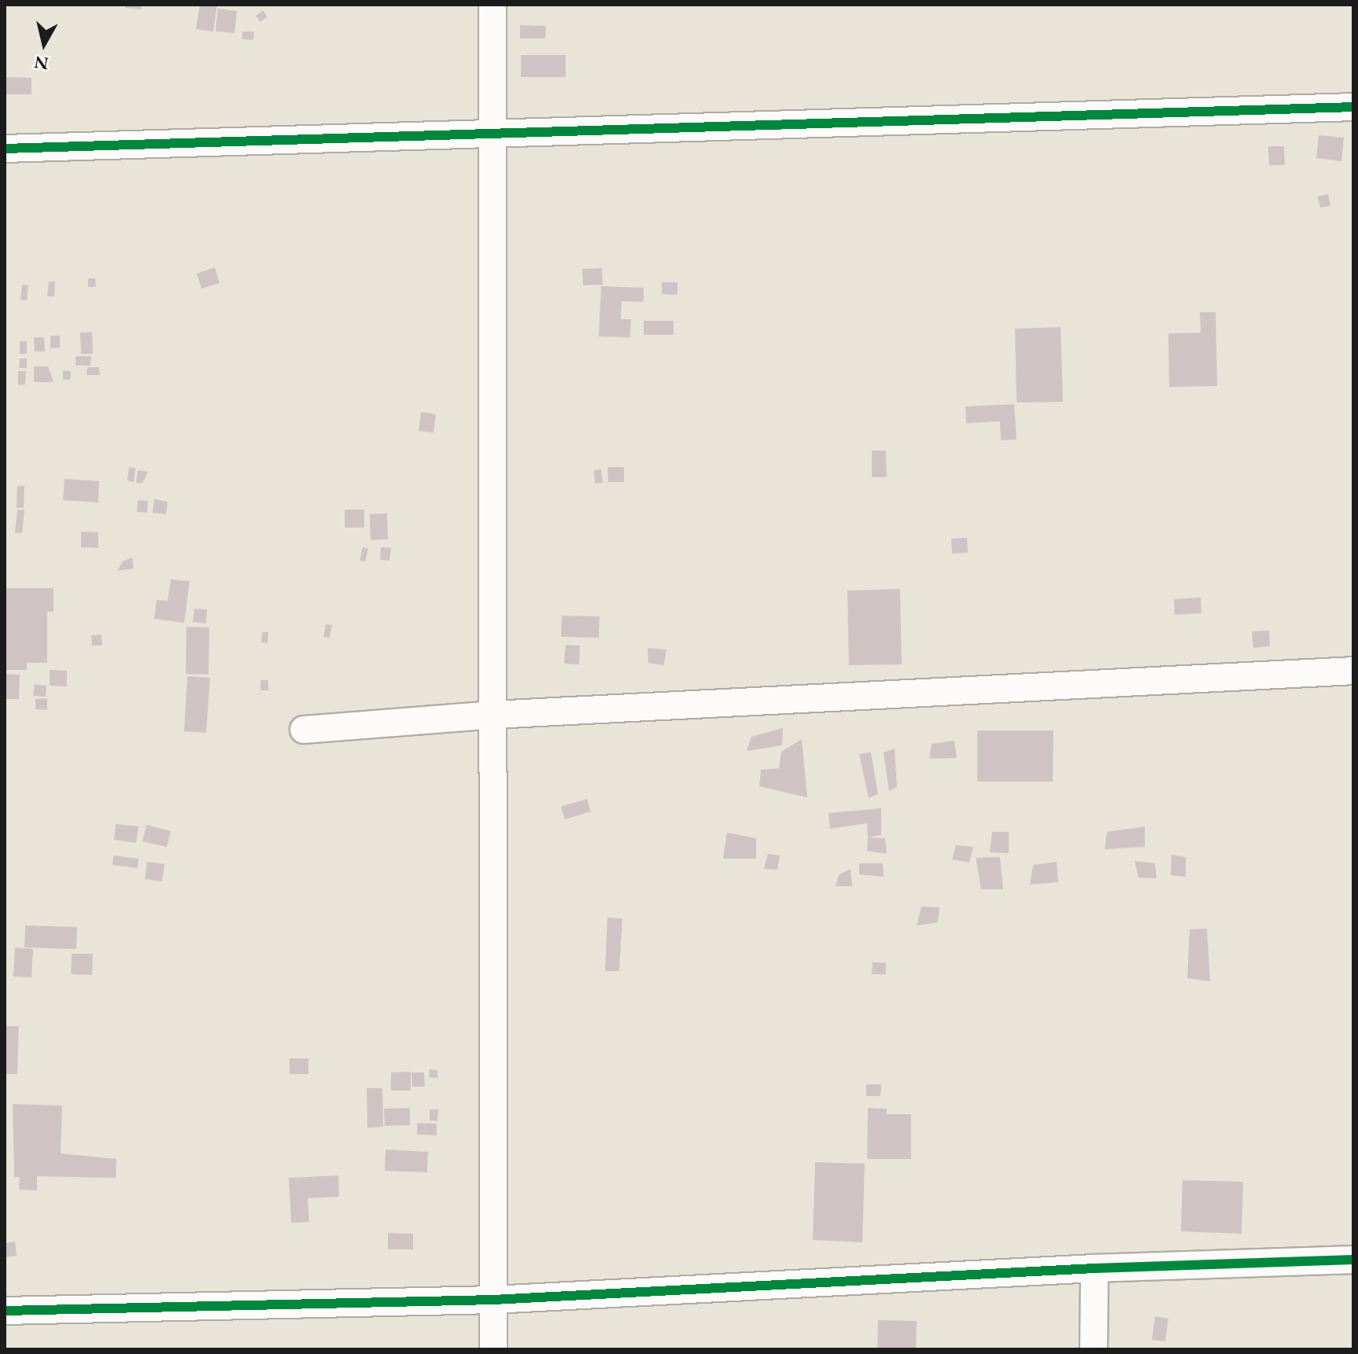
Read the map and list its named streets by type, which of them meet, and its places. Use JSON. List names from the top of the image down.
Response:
{
  "north": "bottom"
}
